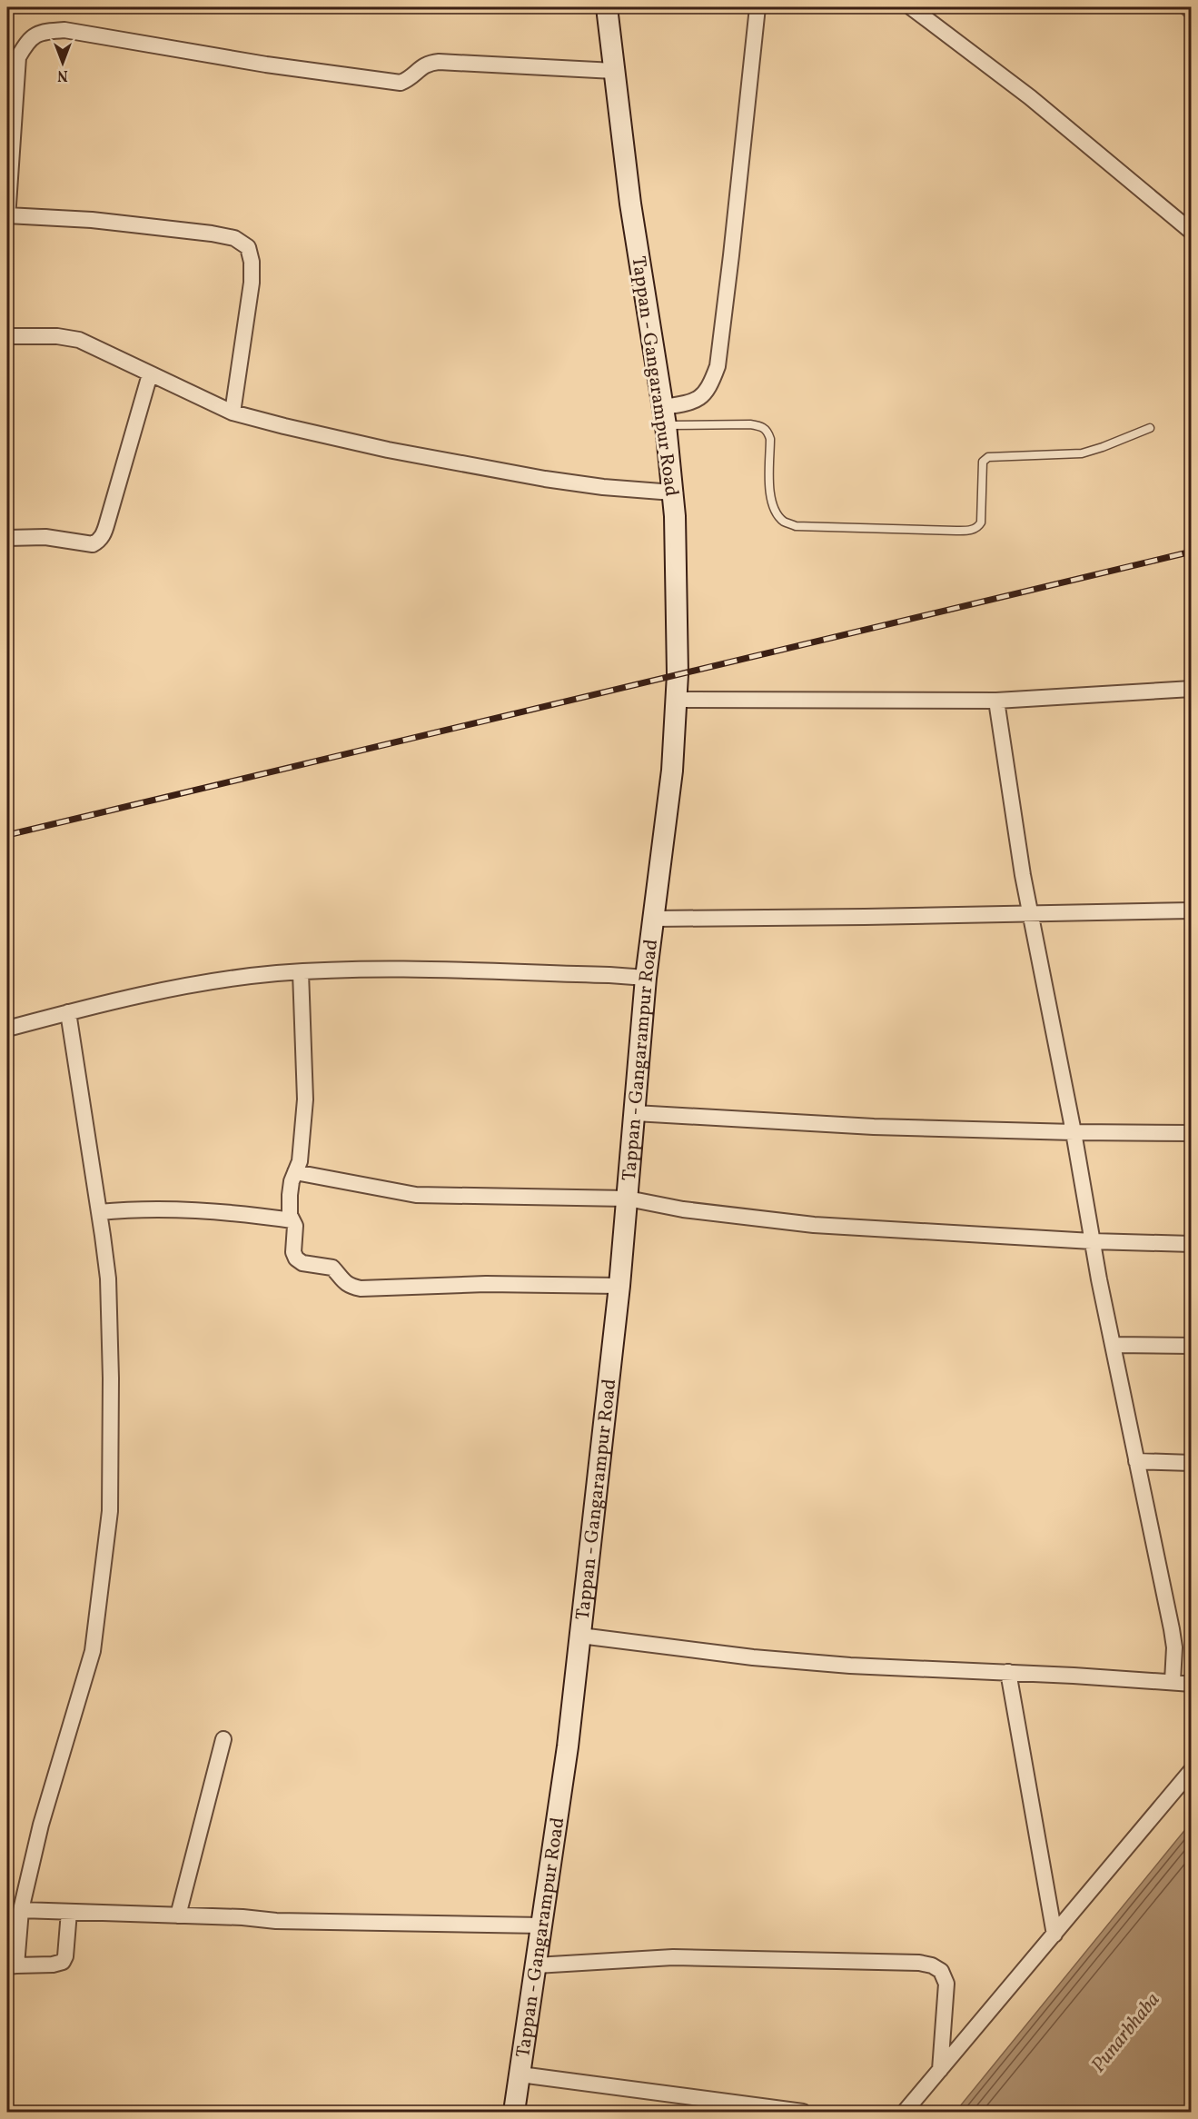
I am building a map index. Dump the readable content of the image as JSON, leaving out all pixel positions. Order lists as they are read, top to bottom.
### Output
{
  "streets": {
    "main road": ["Tappan - Gangarampur Road"]
  },
  "water": ["Punarbhaba"],
  "north": "bottom"
}
